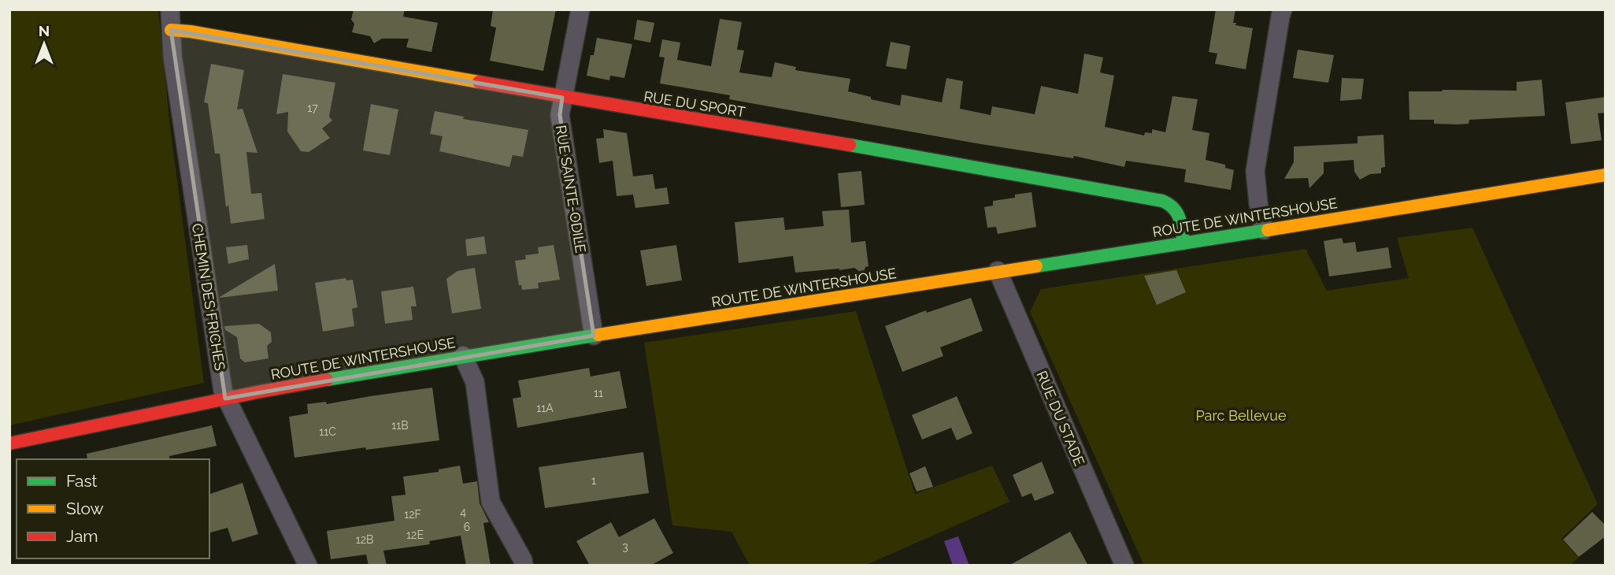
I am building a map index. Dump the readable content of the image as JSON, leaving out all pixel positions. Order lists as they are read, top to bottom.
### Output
{
  "streets": {
    "street": [
      "RUE DU SPORT",
      "RUE SAINTE-ODILE",
      "ROUTE DE WINTERSHOUSE",
      "CHEMIN DES FRICHES",
      "RUE DU STADE"
    ]
  },
  "crossings": [
    ["RUE DU SPORT", "RUE SAINTE-ODILE"],
    ["RUE DU SPORT", "ROUTE DE WINTERSHOUSE"],
    ["RUE DU SPORT", "CHEMIN DES FRICHES"],
    ["RUE SAINTE-ODILE", "ROUTE DE WINTERSHOUSE"],
    ["ROUTE DE WINTERSHOUSE", "CHEMIN DES FRICHES"],
    ["ROUTE DE WINTERSHOUSE", "RUE DU STADE"]
  ],
  "parks": ["Parc Bellevue"],
  "house_numbers": [
    "17",
    "11",
    "11A",
    "11B",
    "11C",
    "1",
    "4",
    "12F",
    "6",
    "12E",
    "12B",
    "3"
  ],
  "legend": ["Fast", "Slow", "Jam"],
  "north": "top"
}
